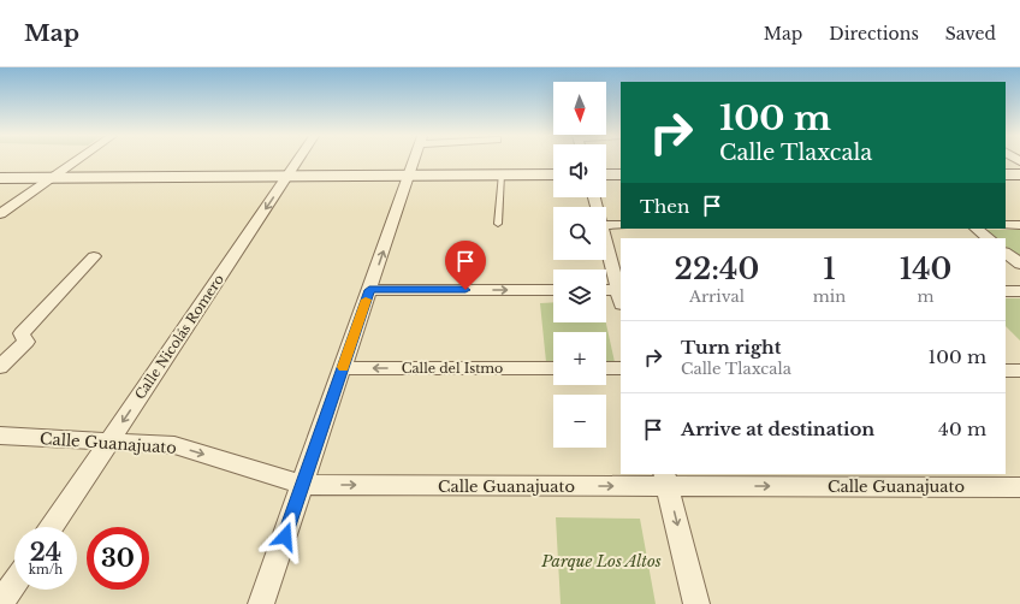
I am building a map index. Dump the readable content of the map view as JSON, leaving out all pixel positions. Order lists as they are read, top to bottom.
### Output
{
  "streets": {
    "street": ["Calle Nicolás Romero", "Calle del Istmo", "Calle Guanajuato"]
  },
  "crossings": [
    ["Calle Nicolás Romero", "Calle Guanajuato"]
  ],
  "one_way": ["Calle Guanajuato"],
  "parks": ["Parque Los Altos"],
  "north": "bottom",
  "page": {
    "header": "Map",
    "nav": ["Map", "Directions", "Saved"],
    "map_buttons": ["+", "−"],
    "turn": ["100 m", "Calle Tlaxcala"],
    "then": "Then",
    "eta": [
      "22:40",
      "Arrival",
      "1",
      "min",
      "140",
      "m"
    ],
    "list": [
      {
        "name": "Turn right",
        "note": "Calle Tlaxcala",
        "value": "100 m"
      },
      {
        "name": "Arrive at destination",
        "value": "40 m"
      }
    ],
    "speed": "24 km/h",
    "limit": "30"
  }
}
